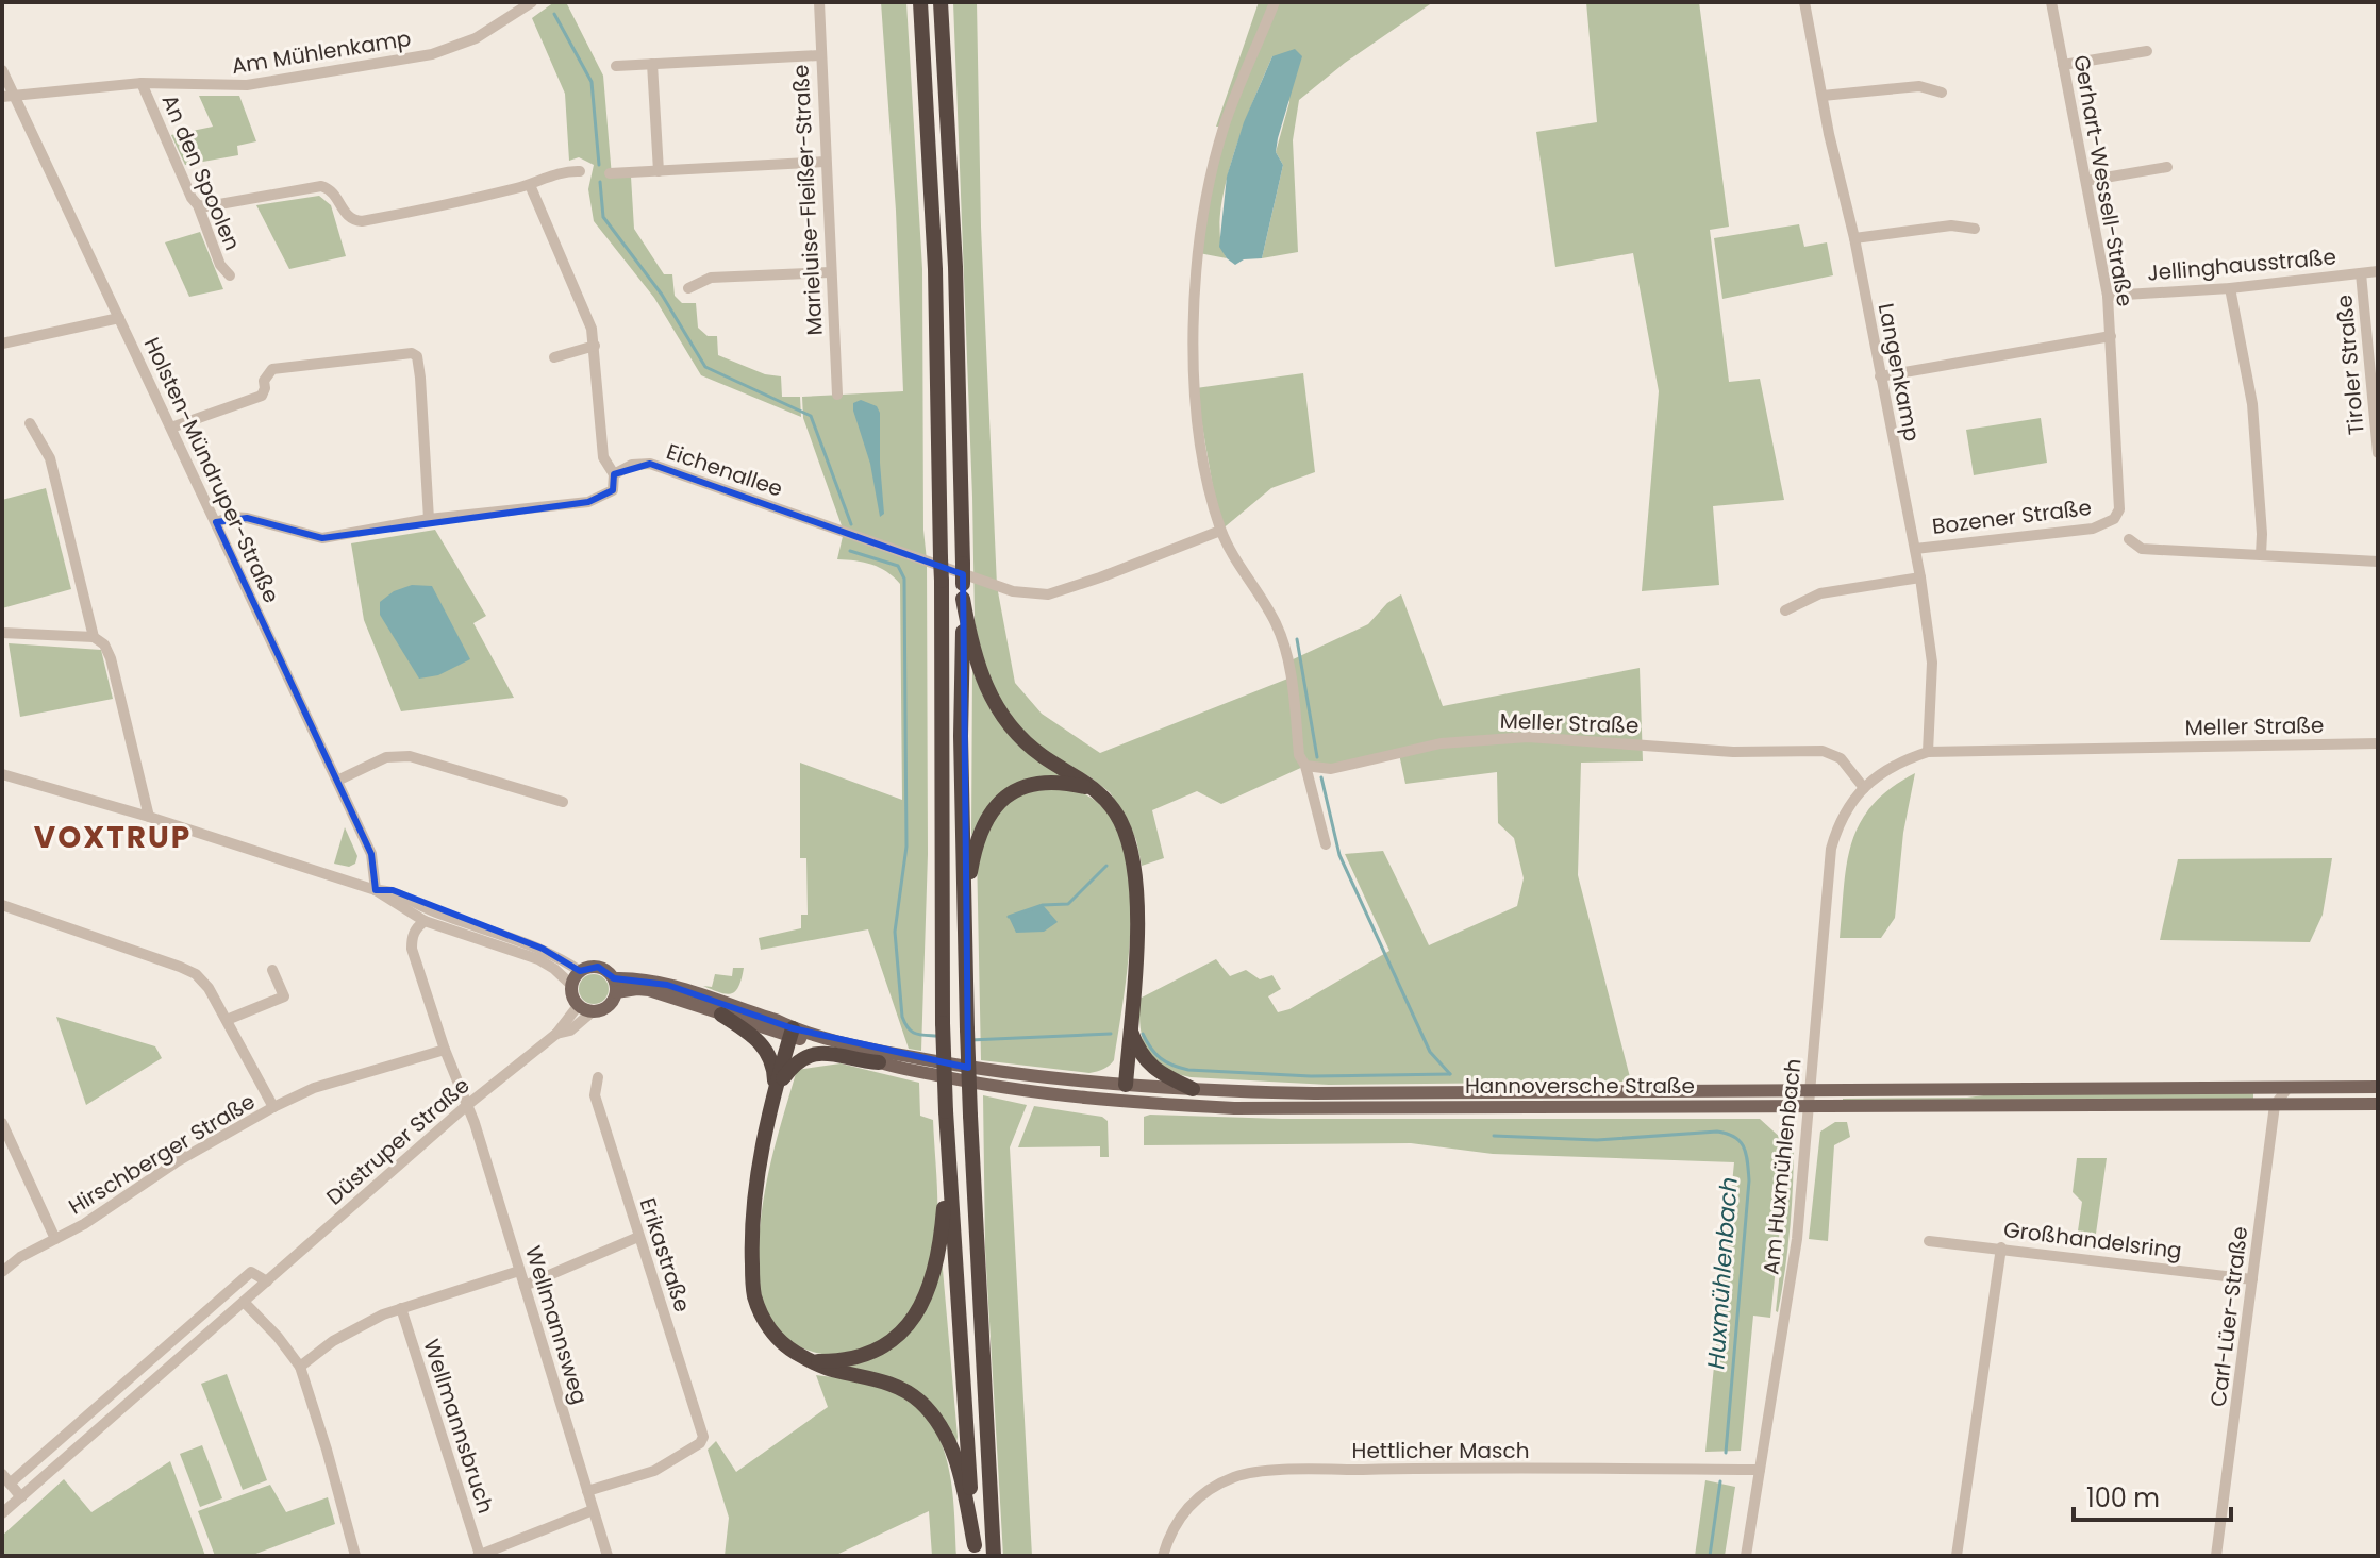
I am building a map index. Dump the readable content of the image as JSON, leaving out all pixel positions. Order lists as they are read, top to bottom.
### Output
{
  "streets": {
    "main road": ["Hannoversche Straße"],
    "street": [
      "Am Mühlenkamp",
      "An den Spoolen",
      "Gerhart-Wessell-Straße",
      "Marieluise-Fleißer-Straße",
      "Jellinghausstraße",
      "Tiroler Straße",
      "Langenkamp",
      "Holsten-Mündruper-Straße",
      "Eichenallee",
      "Bozener Straße",
      "Meller Straße",
      "Düstruper Straße",
      "Hirschberger Straße",
      "Am Huxmühlenbach",
      "Großhandelsring",
      "Erikastraße",
      "Carl-Lüer-Straße",
      "Wellmannsweg",
      "Wellmannsbruch",
      "Hettlicher Masch"
    ]
  },
  "crossings": [
    ["Am Mühlenkamp", "An den Spoolen"],
    ["Am Mühlenkamp", "Holsten-Mündruper-Straße"],
    ["Gerhart-Wessell-Straße", "Jellinghausstraße"],
    ["Gerhart-Wessell-Straße", "Bozener Straße"],
    ["Jellinghausstraße", "Tiroler Straße"],
    ["Langenkamp", "Bozener Straße"],
    ["Langenkamp", "Meller Straße"],
    ["Langenkamp", "Am Huxmühlenbach"],
    ["Meller Straße", "Am Huxmühlenbach"],
    ["Hannoversche Straße", "Am Huxmühlenbach"],
    ["Hannoversche Straße", "Carl-Lüer-Straße"],
    ["Düstruper Straße", "Wellmannsweg"],
    ["Hirschberger Straße", "Wellmannsweg"],
    ["Am Huxmühlenbach", "Hettlicher Masch"],
    ["Großhandelsring", "Carl-Lüer-Straße"],
    ["Erikastraße", "Wellmannsweg"]
  ],
  "districts": ["VOXTRUP"],
  "water": ["Huxmühlenbach"],
  "scale_bar": "100 m"
}
